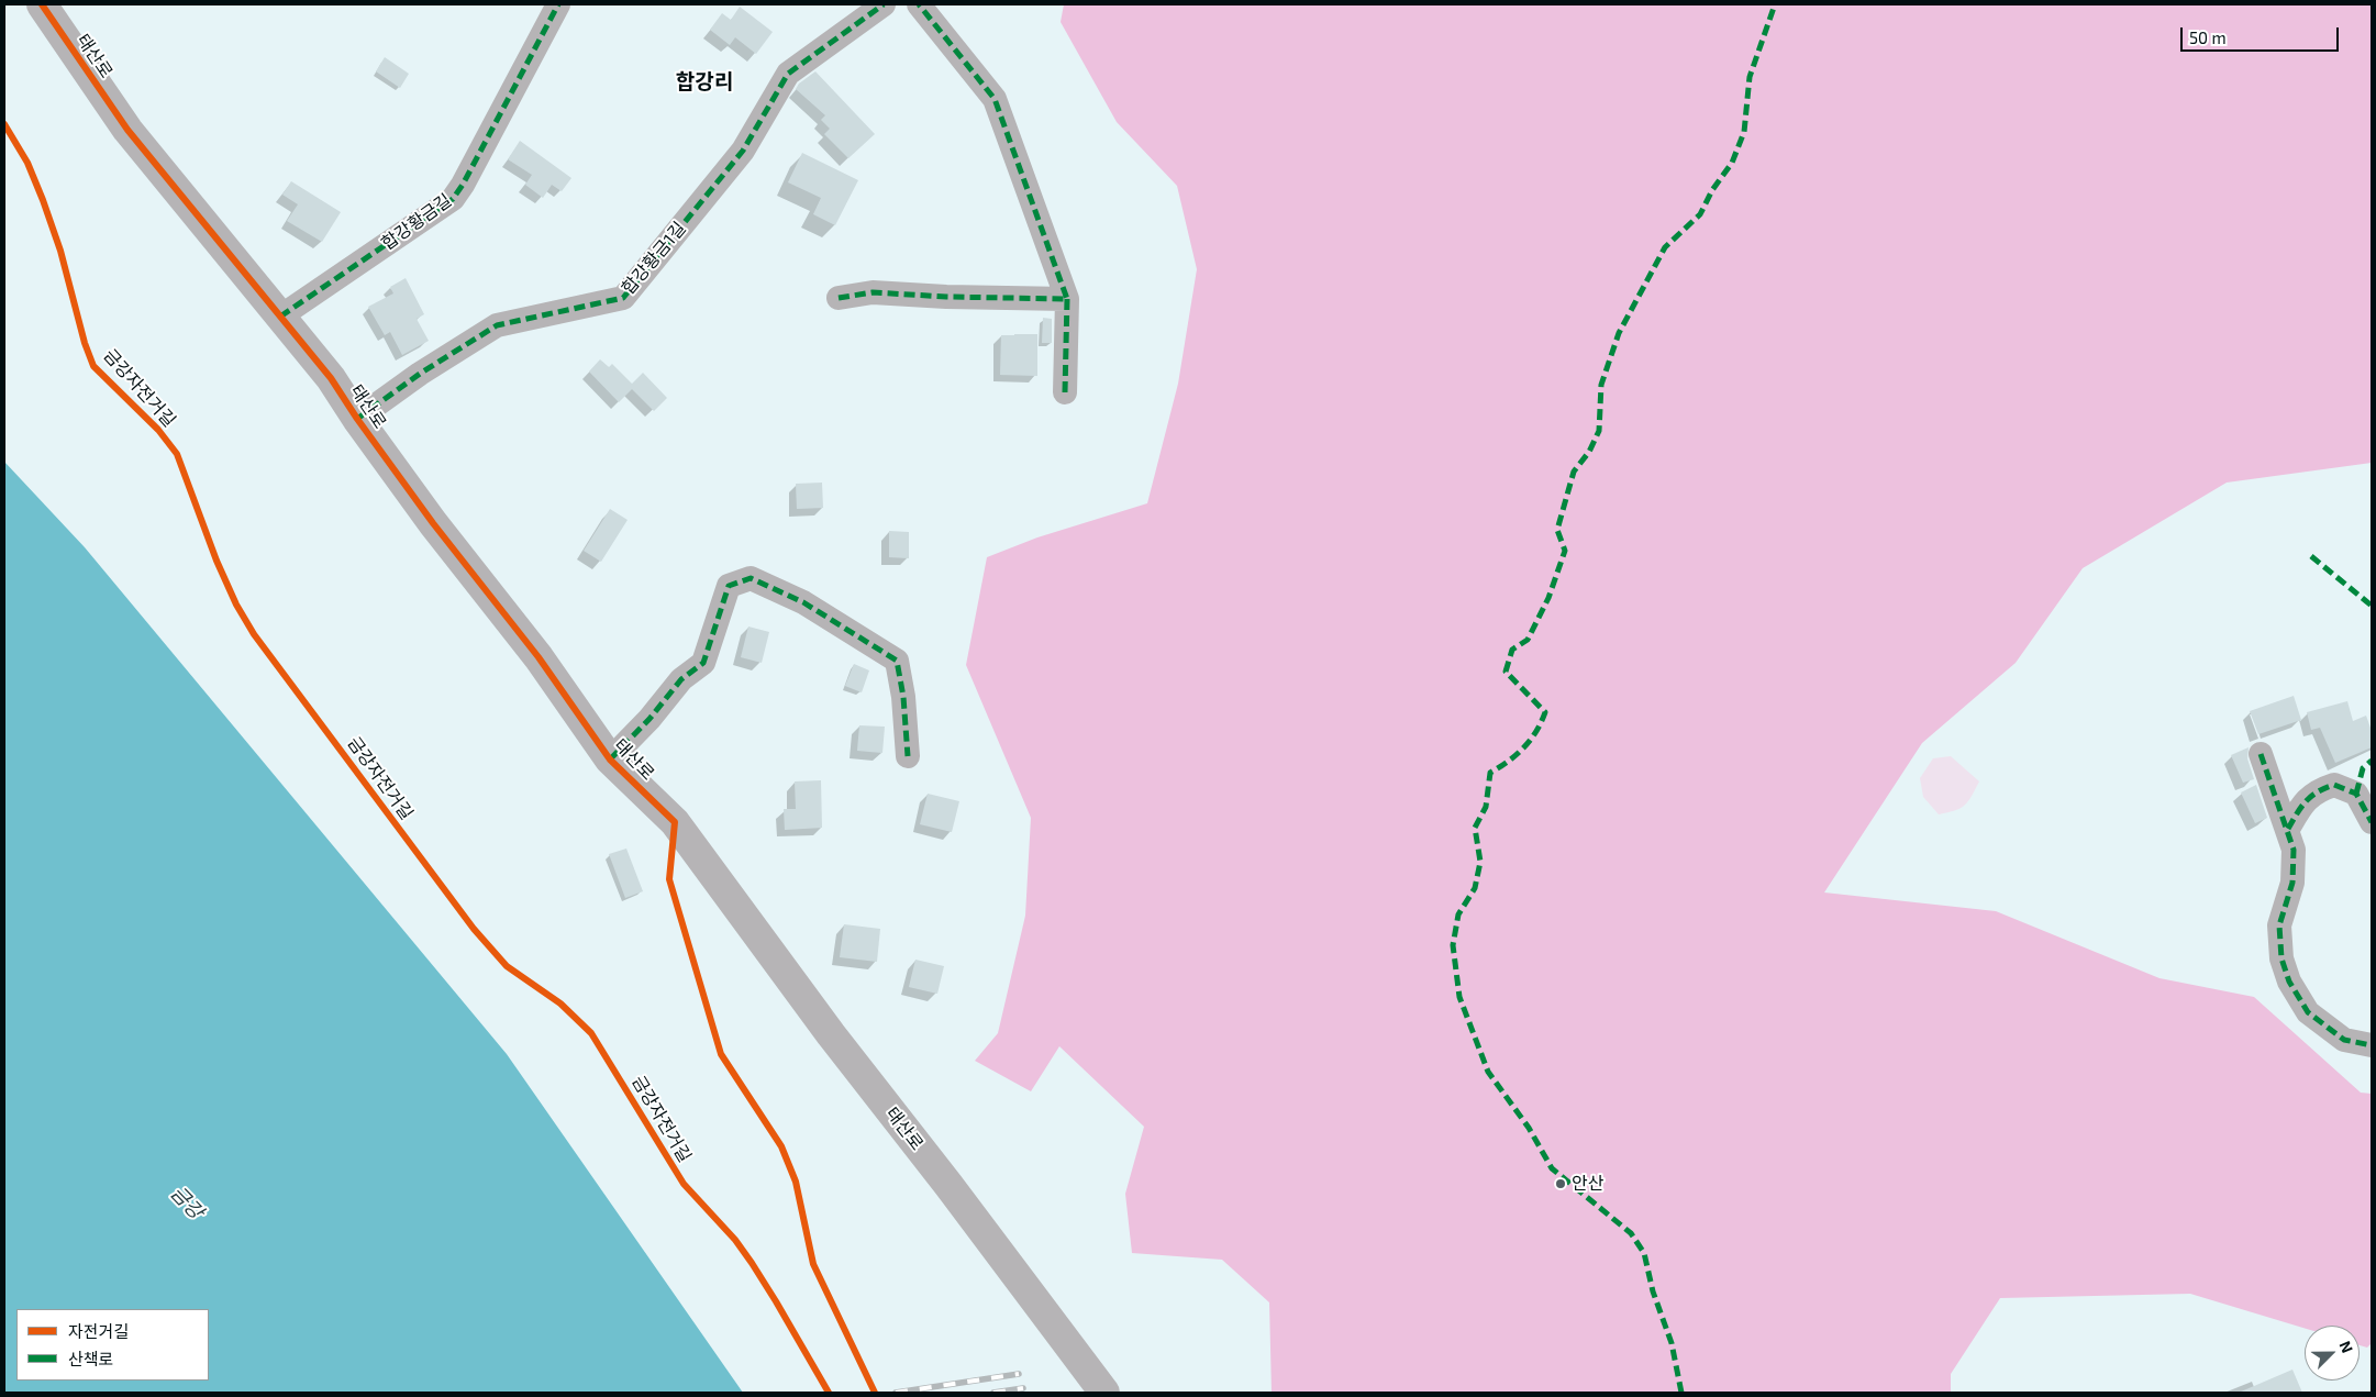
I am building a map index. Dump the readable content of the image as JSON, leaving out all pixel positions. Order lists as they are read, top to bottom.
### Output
{
  "streets": {
    "street": ["태산로", "합강황금길", "합강황금1길"],
    "cycle path": ["금강자전거길"]
  },
  "crossings": [
    ["태산로", "합강황금길"],
    ["태산로", "합강황금1길"]
  ],
  "districts": ["합강리"],
  "water": ["금강"],
  "places": ["안산"],
  "legend": ["자전거길", "산책로"],
  "scale_bar": "50 m",
  "north": "top right"
}
